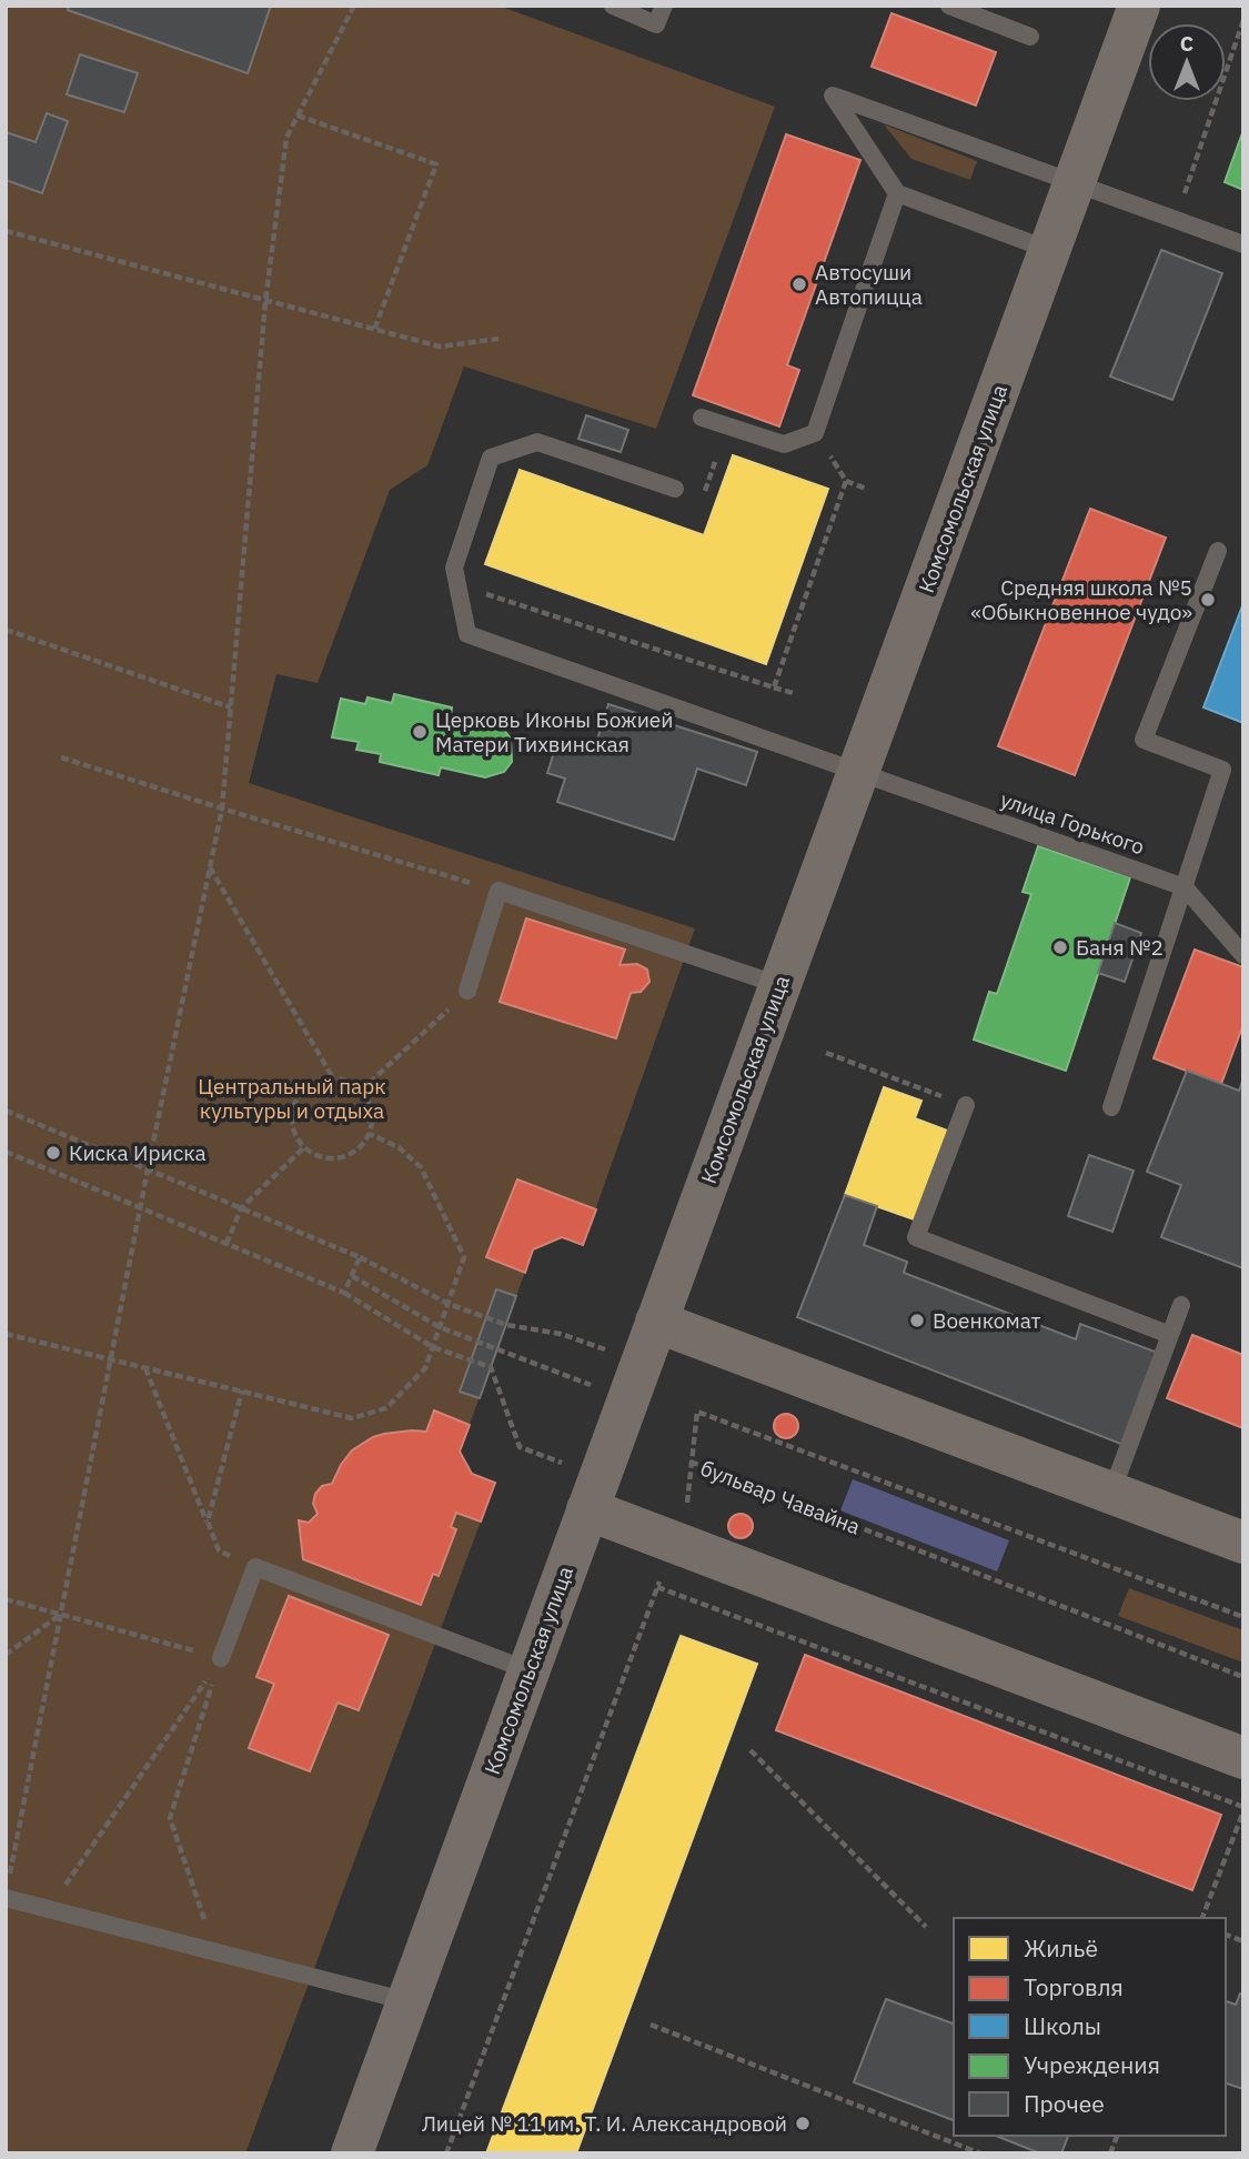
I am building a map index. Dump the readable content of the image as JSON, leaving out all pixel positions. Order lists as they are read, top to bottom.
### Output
{
  "streets": {
    "main road": ["Комсомольская улица"],
    "lane": ["улица Горького"],
    "path": ["бульвар Чавайна"]
  },
  "crossings": [
    ["Комсомольская улица", "улица Горького"]
  ],
  "parks": ["Центральный парк культуры и отдыха"],
  "places": [
    "Автосуши Автопицца",
    "Средняя школа №5 «Обыкновенное чудо»",
    "Церковь Иконы Божией Матери Тихвинская",
    "Баня №2",
    "Киска Ириска",
    "Военкомат",
    "Лицей № 11 им. Т. И. Александровой"
  ],
  "legend": [
    "Жильё",
    "Торговля",
    "Школы",
    "Учреждения",
    "Прочее"
  ],
  "north": "top"
}
